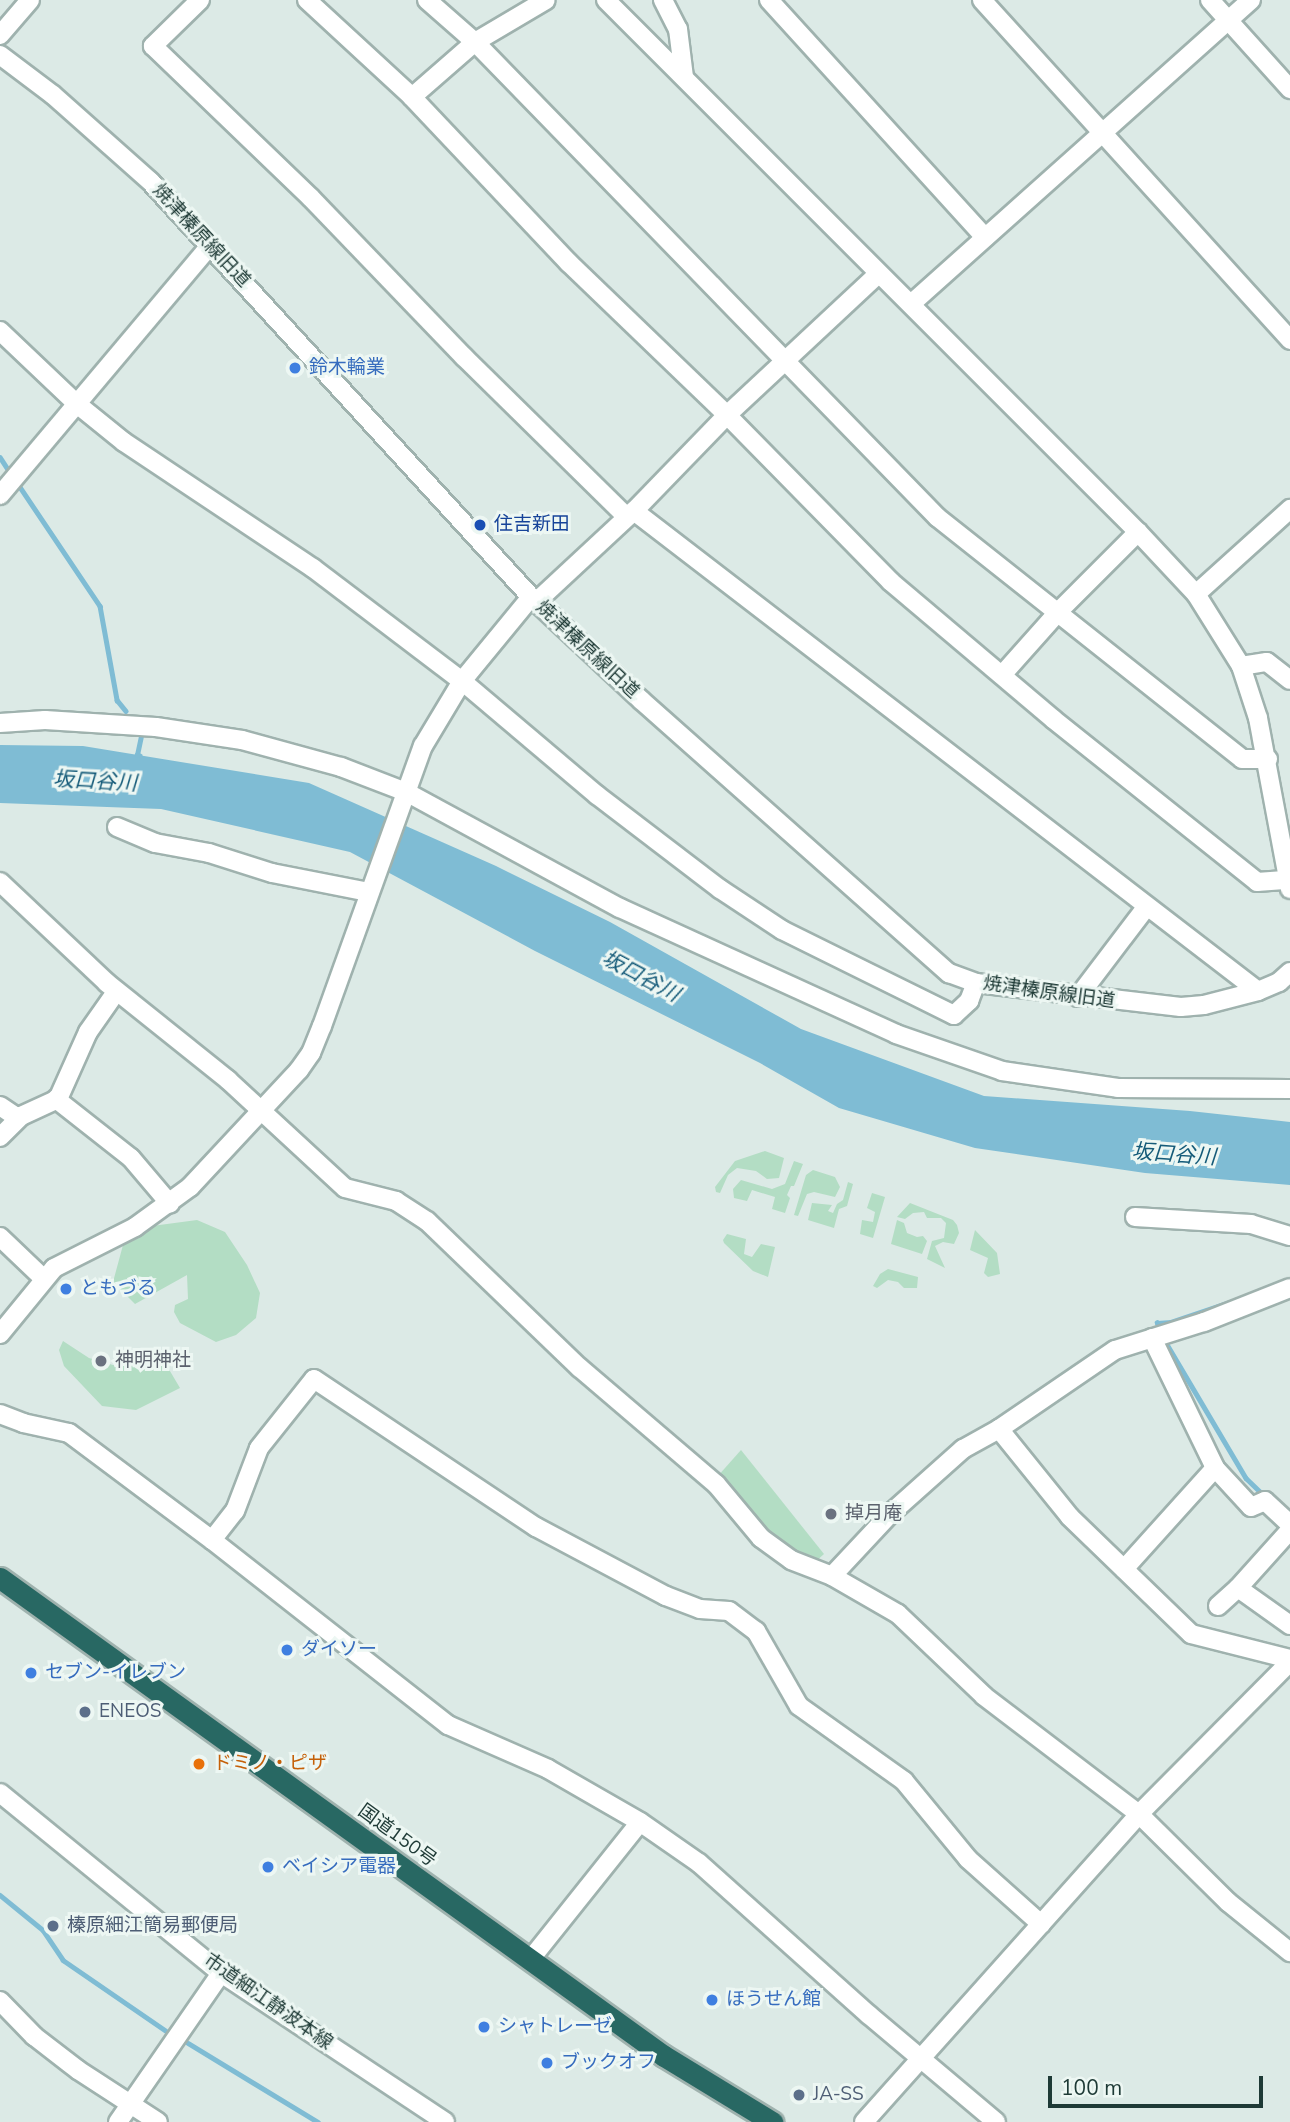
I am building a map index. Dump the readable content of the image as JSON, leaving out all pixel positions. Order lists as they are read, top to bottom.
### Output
{
  "streets": {
    "highway": ["国道150号"],
    "street": ["焼津榛原線旧道", "市道細江静波本線"]
  },
  "water": ["坂口谷川"],
  "places": [
    "鈴木輪業",
    "住吉新田",
    "ともづる",
    "神明神社",
    "掉月庵",
    "ダイソー",
    "セブン-イレブン",
    "ENEOS",
    "ドミノ・ピザ",
    "ベイシア電器",
    "榛原細江簡易郵便局",
    "ほうせん館",
    "シャトレーゼ",
    "ブックオフ",
    "JA-SS"
  ],
  "scale_bar": "100 m"
}
